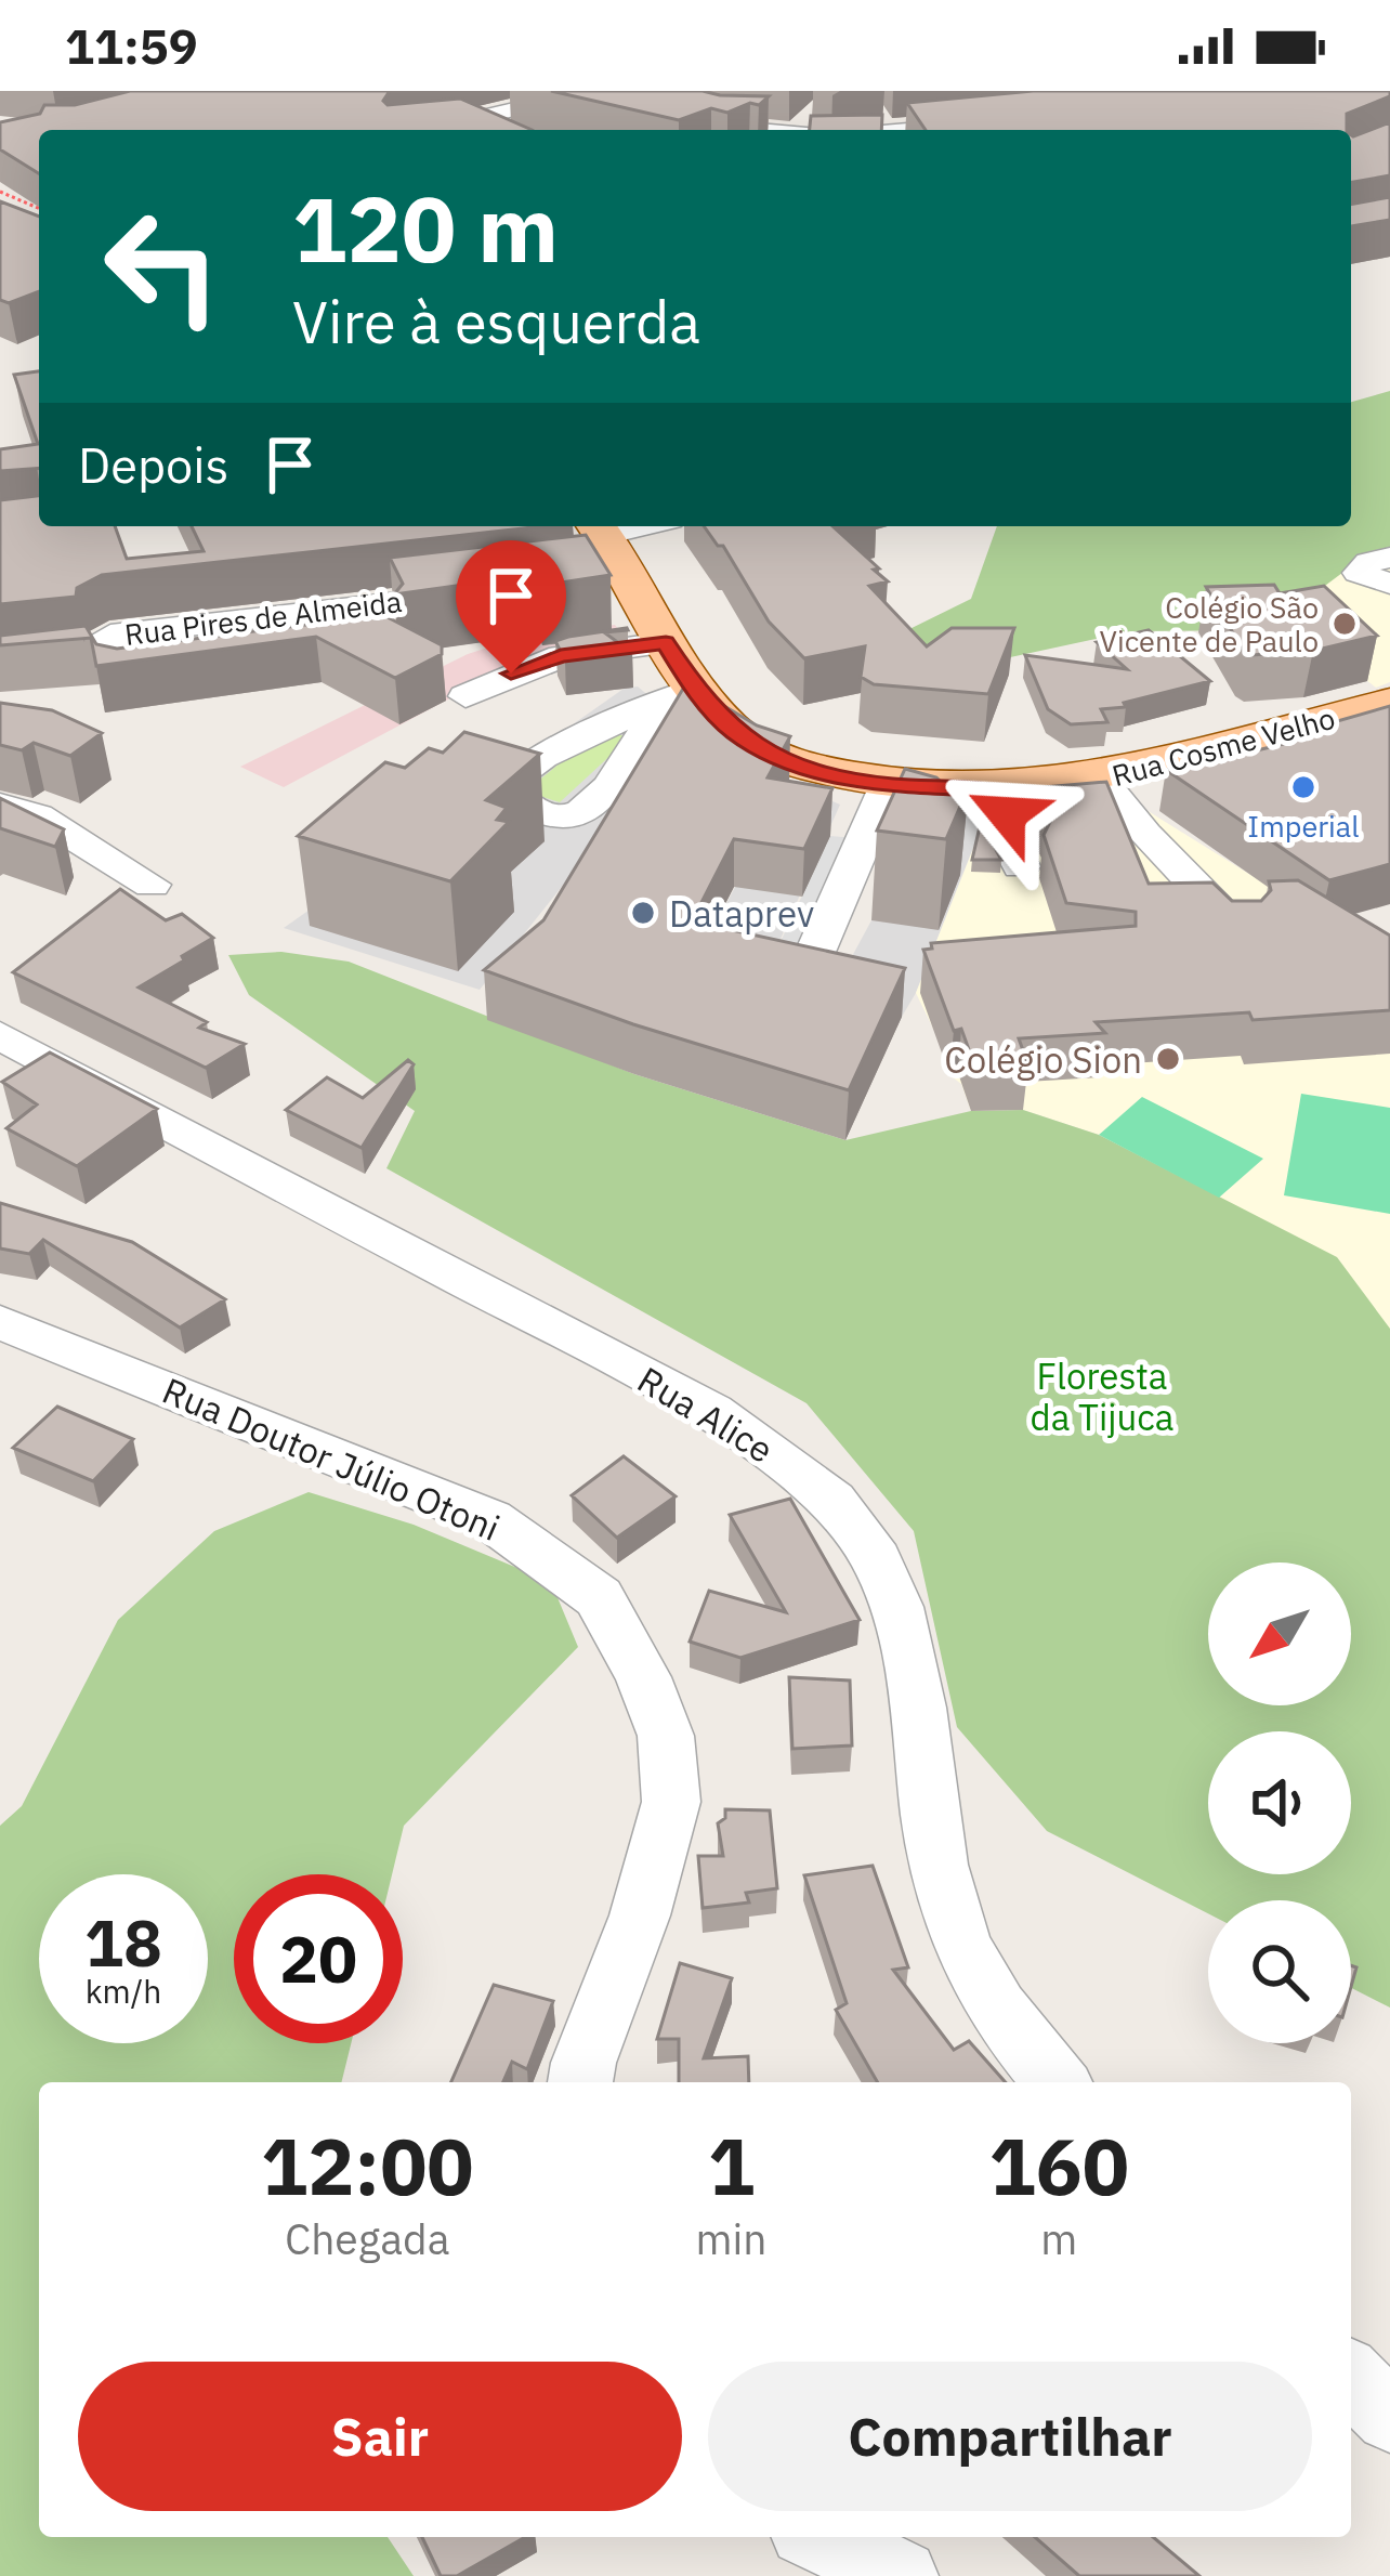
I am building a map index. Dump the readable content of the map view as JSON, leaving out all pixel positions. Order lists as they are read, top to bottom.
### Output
{
  "streets": {
    "main road": ["Rua Cosme Velho"],
    "street": ["Rua Pires de Almeida", "Rua Alice", "Rua Doutor Júlio Otoni"]
  },
  "parks": ["Floresta da Tijuca"],
  "places": [
    "Colégio São Vicente de Paulo",
    "Imperial",
    "Dataprev",
    "Colégio Sion"
  ],
  "north": "bottom left",
  "page": {
    "status": "11:59",
    "turn": ["120 m", "Vire à esquerda"],
    "then": "Depois",
    "speed": "18 km/h",
    "limit": "20",
    "eta": [
      "12:00",
      "Chegada",
      "1",
      "min",
      "160",
      "m"
    ],
    "buttons": ["Sair", "Compartilhar"]
  }
}
